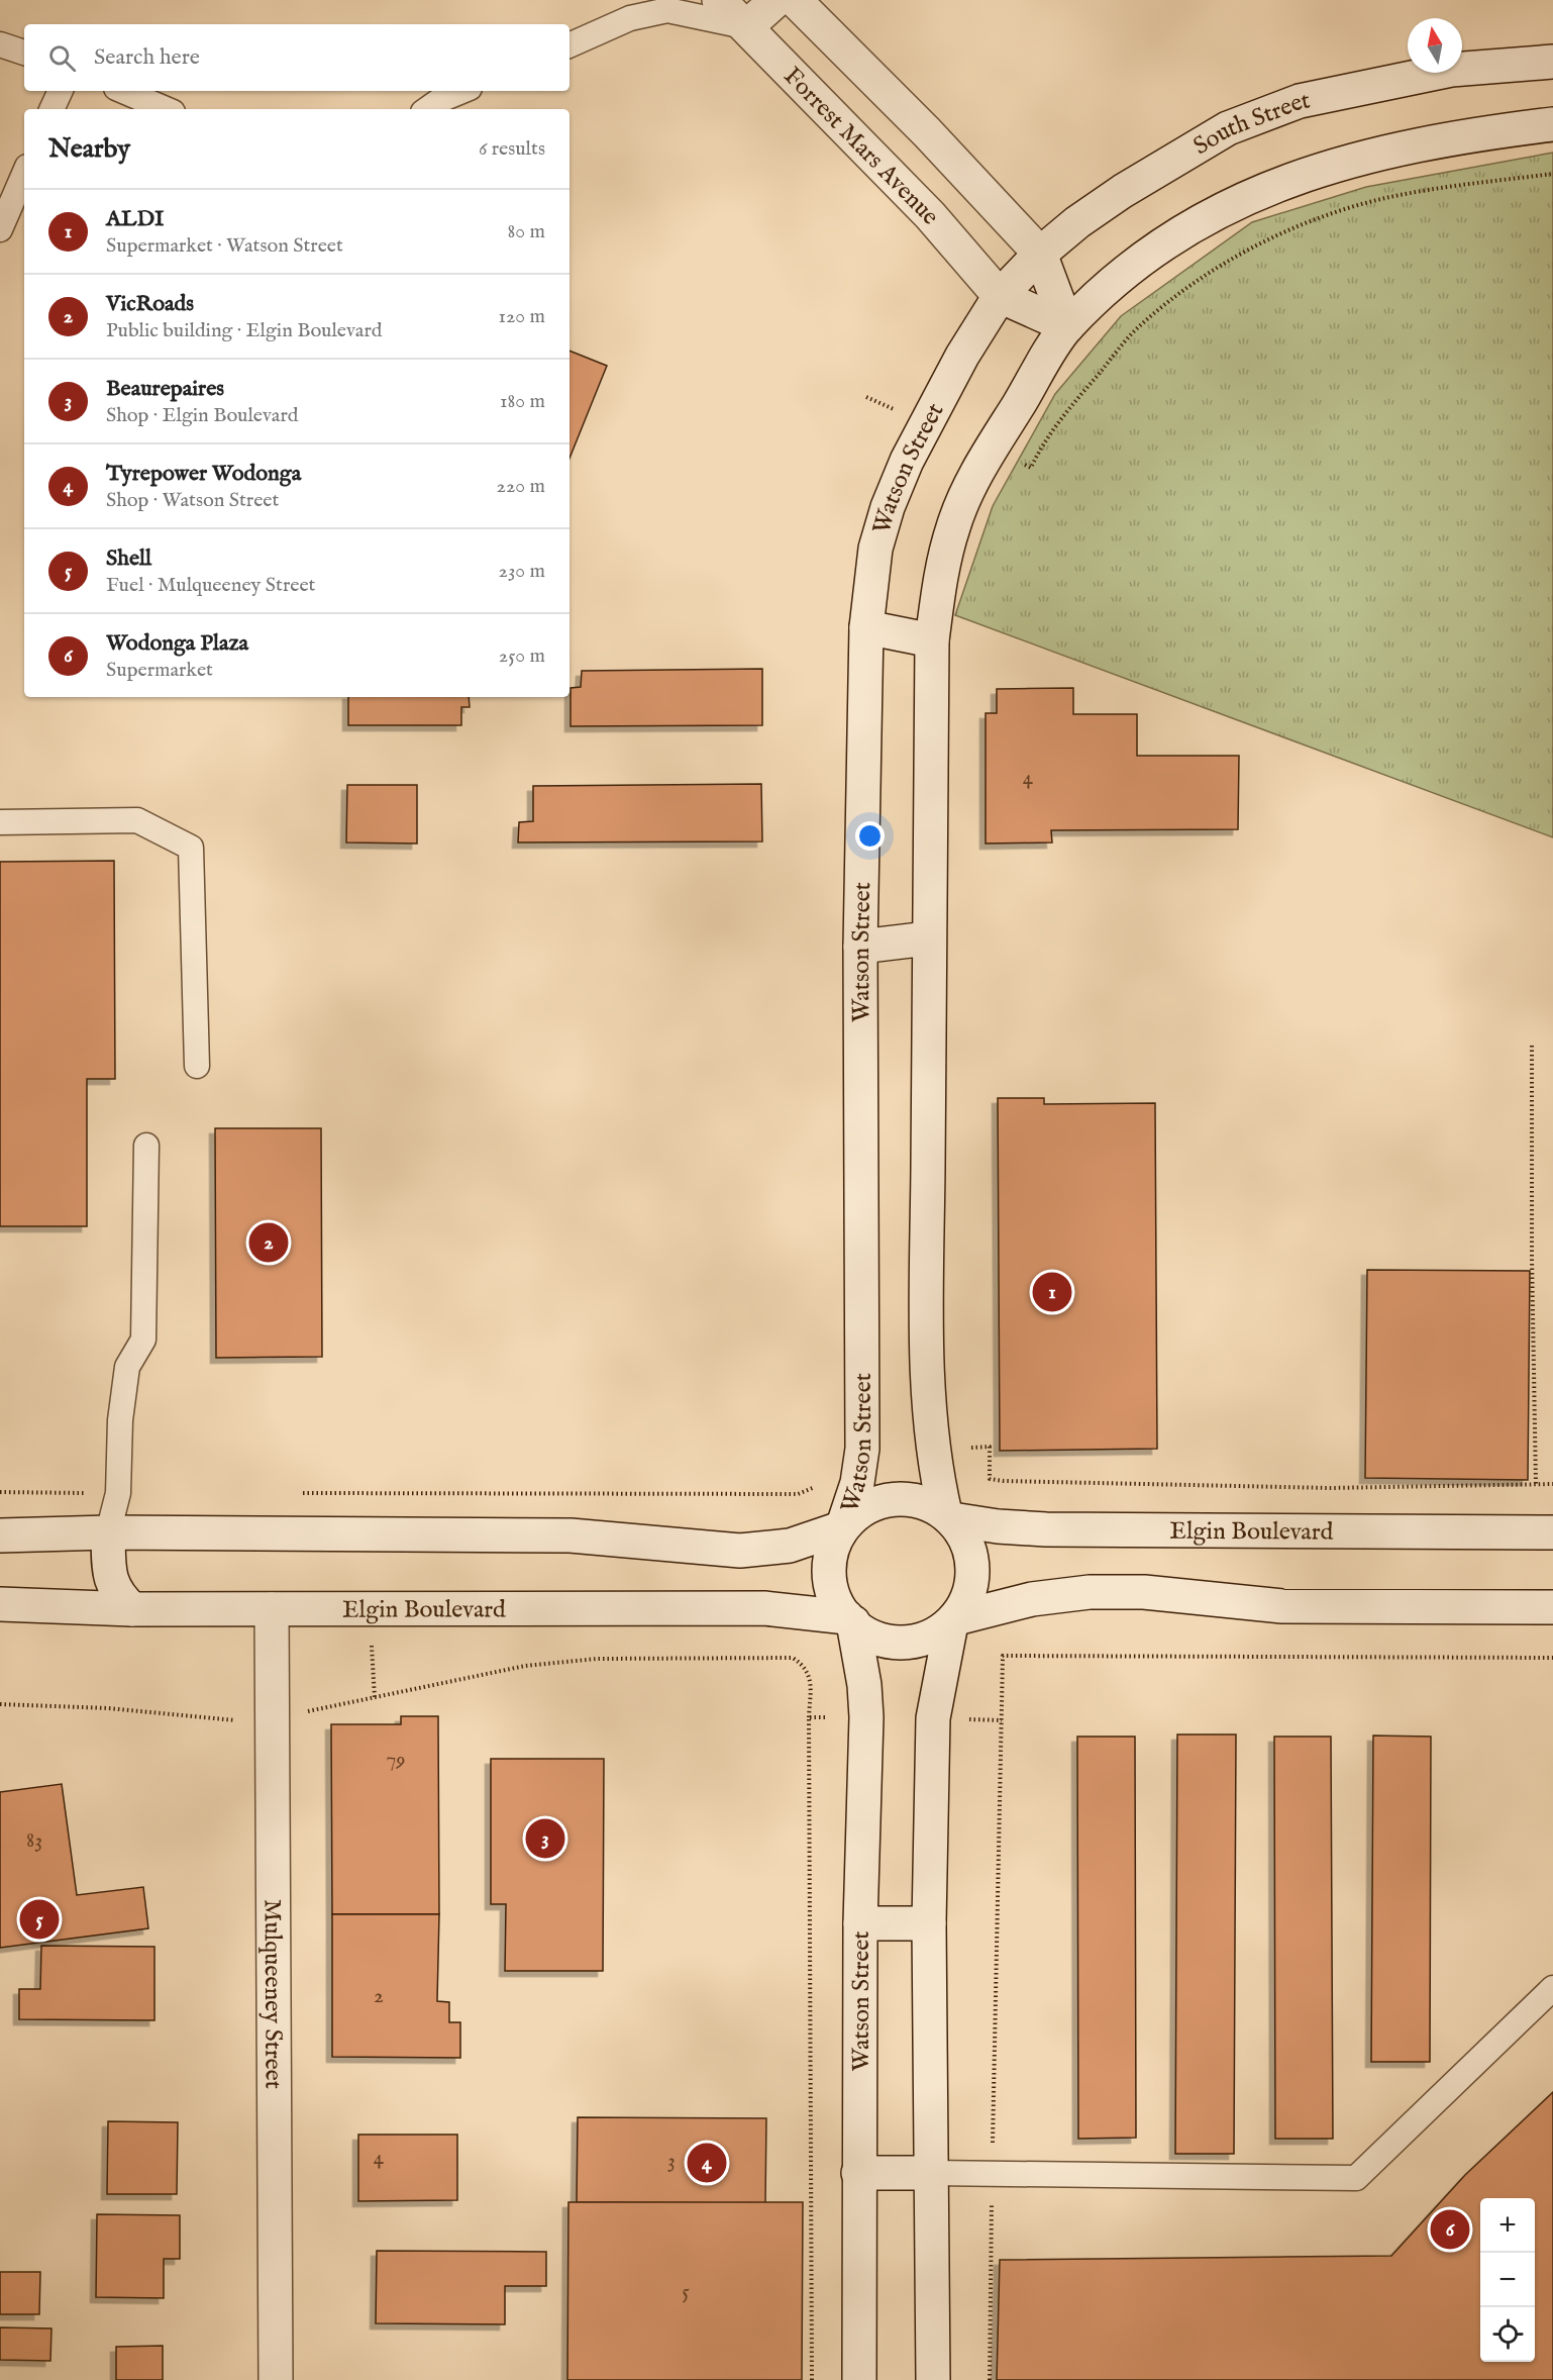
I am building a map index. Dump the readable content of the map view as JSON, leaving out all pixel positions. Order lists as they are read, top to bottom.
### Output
{
  "streets": {
    "street": [
      "South Street",
      "Forrest Mars Avenue",
      "Watson Street",
      "Elgin Boulevard",
      "Mulqueeney Street"
    ]
  },
  "crossings": [
    ["South Street", "Forrest Mars Avenue"],
    ["South Street", "Watson Street"],
    ["Forrest Mars Avenue", "Watson Street"],
    ["Watson Street", "Elgin Boulevard"],
    ["Elgin Boulevard", "Mulqueeney Street"]
  ],
  "house_numbers": [
    "4",
    "79",
    "83",
    "2",
    "4",
    "3",
    "5"
  ],
  "north": "top",
  "page": {
    "search": "Search here",
    "heading": ["Nearby", "6 results"],
    "list": [
      {
        "mark": "1",
        "name": "ALDI",
        "note": "Supermarket · Watson Street",
        "value": "80 m"
      },
      {
        "mark": "2",
        "name": "VicRoads",
        "note": "Public building · Elgin Boulevard",
        "value": "120 m"
      },
      {
        "mark": "3",
        "name": "Beaurepaires",
        "note": "Shop · Elgin Boulevard",
        "value": "180 m"
      },
      {
        "mark": "4",
        "name": "Tyrepower Wodonga",
        "note": "Shop · Watson Street",
        "value": "220 m"
      },
      {
        "mark": "5",
        "name": "Shell",
        "note": "Fuel · Mulqueeney Street",
        "value": "230 m"
      },
      {
        "mark": "6",
        "name": "Wodonga Plaza",
        "note": "Supermarket",
        "value": "250 m"
      }
    ],
    "pins": [
      "2",
      "1",
      "3",
      "5",
      "4",
      "6"
    ],
    "map_buttons": ["+", "−"]
  }
}
